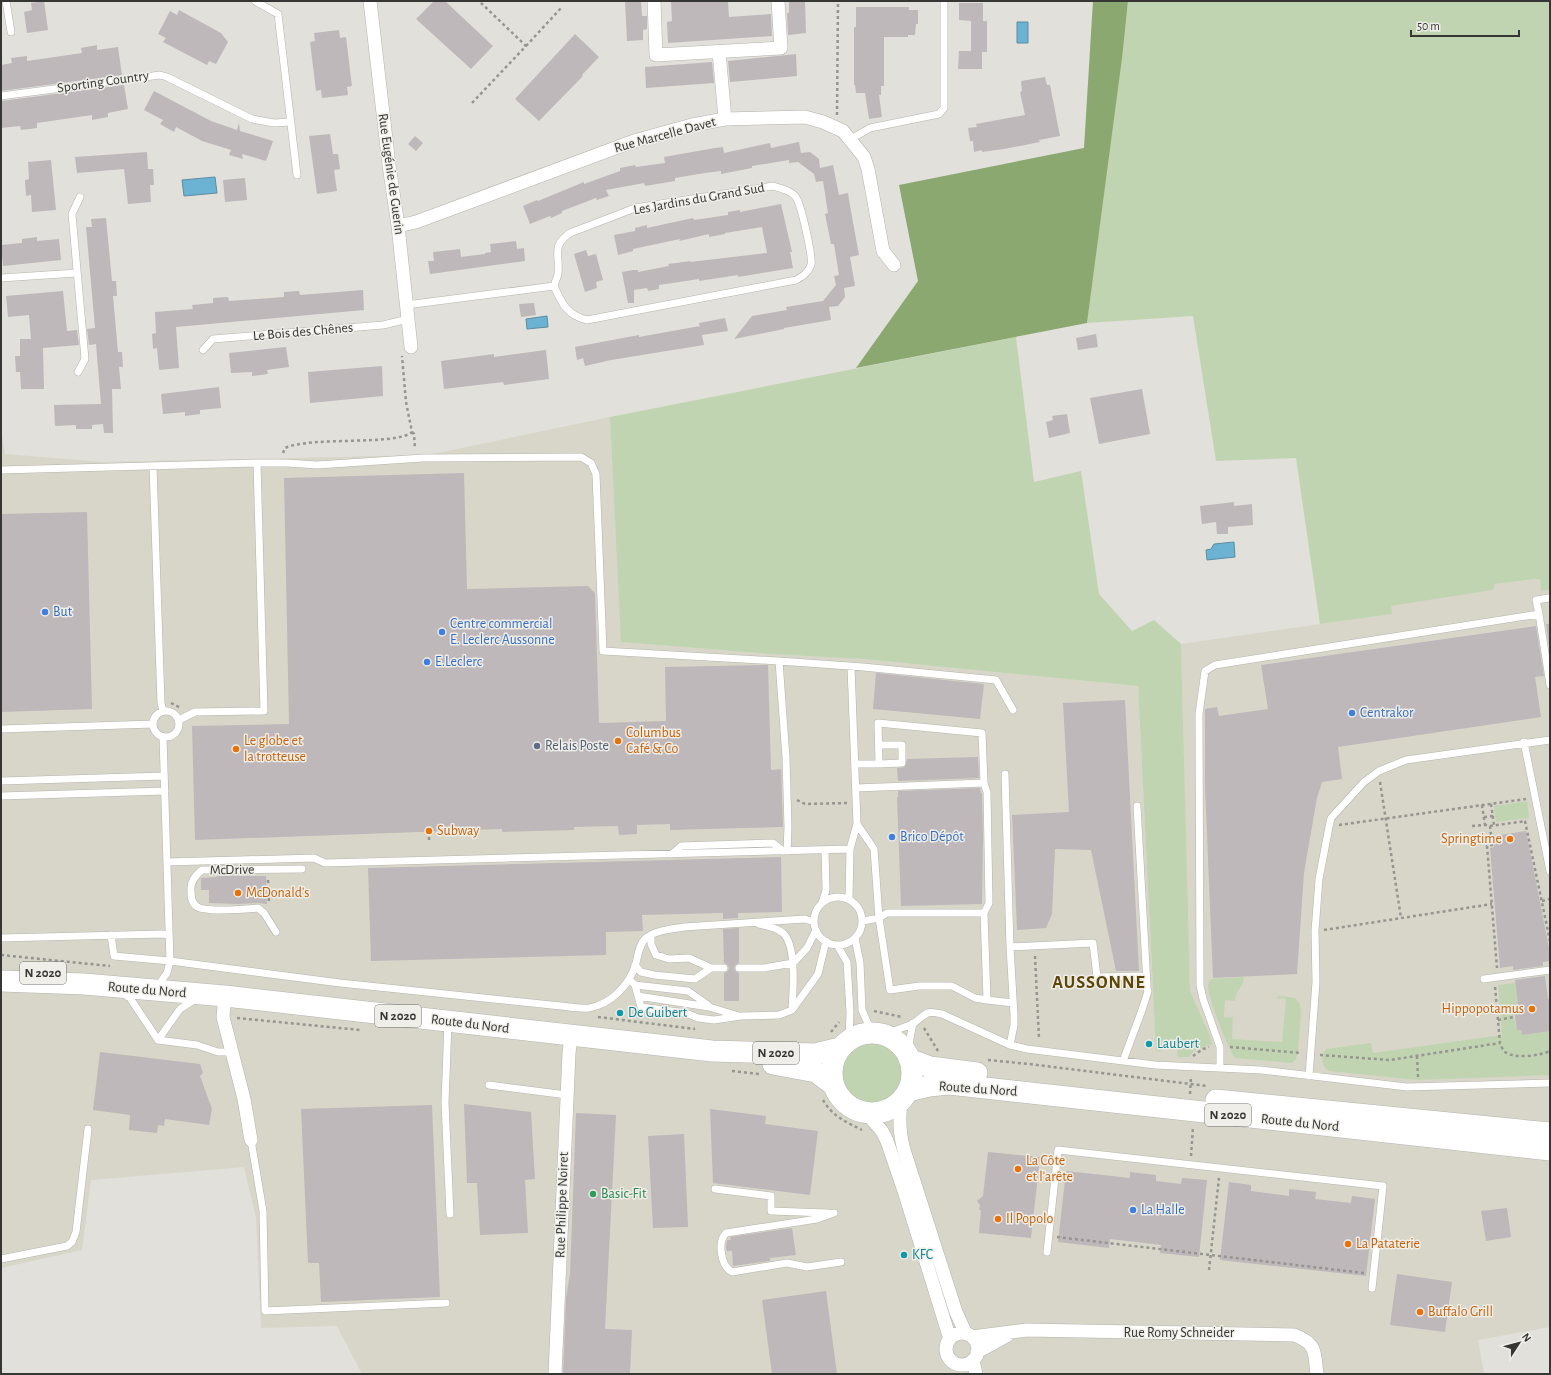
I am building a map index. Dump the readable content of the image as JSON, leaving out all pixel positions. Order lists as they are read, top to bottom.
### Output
{
  "streets": {
    "main road": ["N 2020", "Route du Nord"],
    "street": [
      "Rue Marcelle Davet",
      "Rue Eugénie de Guerin",
      "Rue Philippe Noiret",
      "Rue Romy Schneider"
    ],
    "lane": [
      "Sporting Country",
      "Les Jardins du Grand Sud",
      "Le Bois des Chênes",
      "McDrive"
    ]
  },
  "crossings": [
    ["Rue Marcelle Davet", "Rue Eugénie de Guerin"],
    ["Rue Eugénie de Guerin", "Le Bois des Chênes"],
    ["Route du Nord", "Rue Philippe Noiret"]
  ],
  "districts": ["AUSSONNE"],
  "places": [
    "But",
    "Centre commercial E. Leclerc Aussonne",
    "E.Leclerc",
    "Centrakor",
    "Columbus Café & Co",
    "Relais Poste",
    "Le globe et la trotteuse",
    "Subway",
    "Brico Dépôt",
    "Springtime",
    "McDonald's",
    "Hippopotamus",
    "De Guibert",
    "Laubert",
    "La Côte et l'arête",
    "Basic-Fit",
    "La Halle",
    "Il Popolo",
    "La Pataterie",
    "KFC",
    "Buffalo Grill"
  ],
  "scale_bar": "50 m",
  "north": "top right"
}
